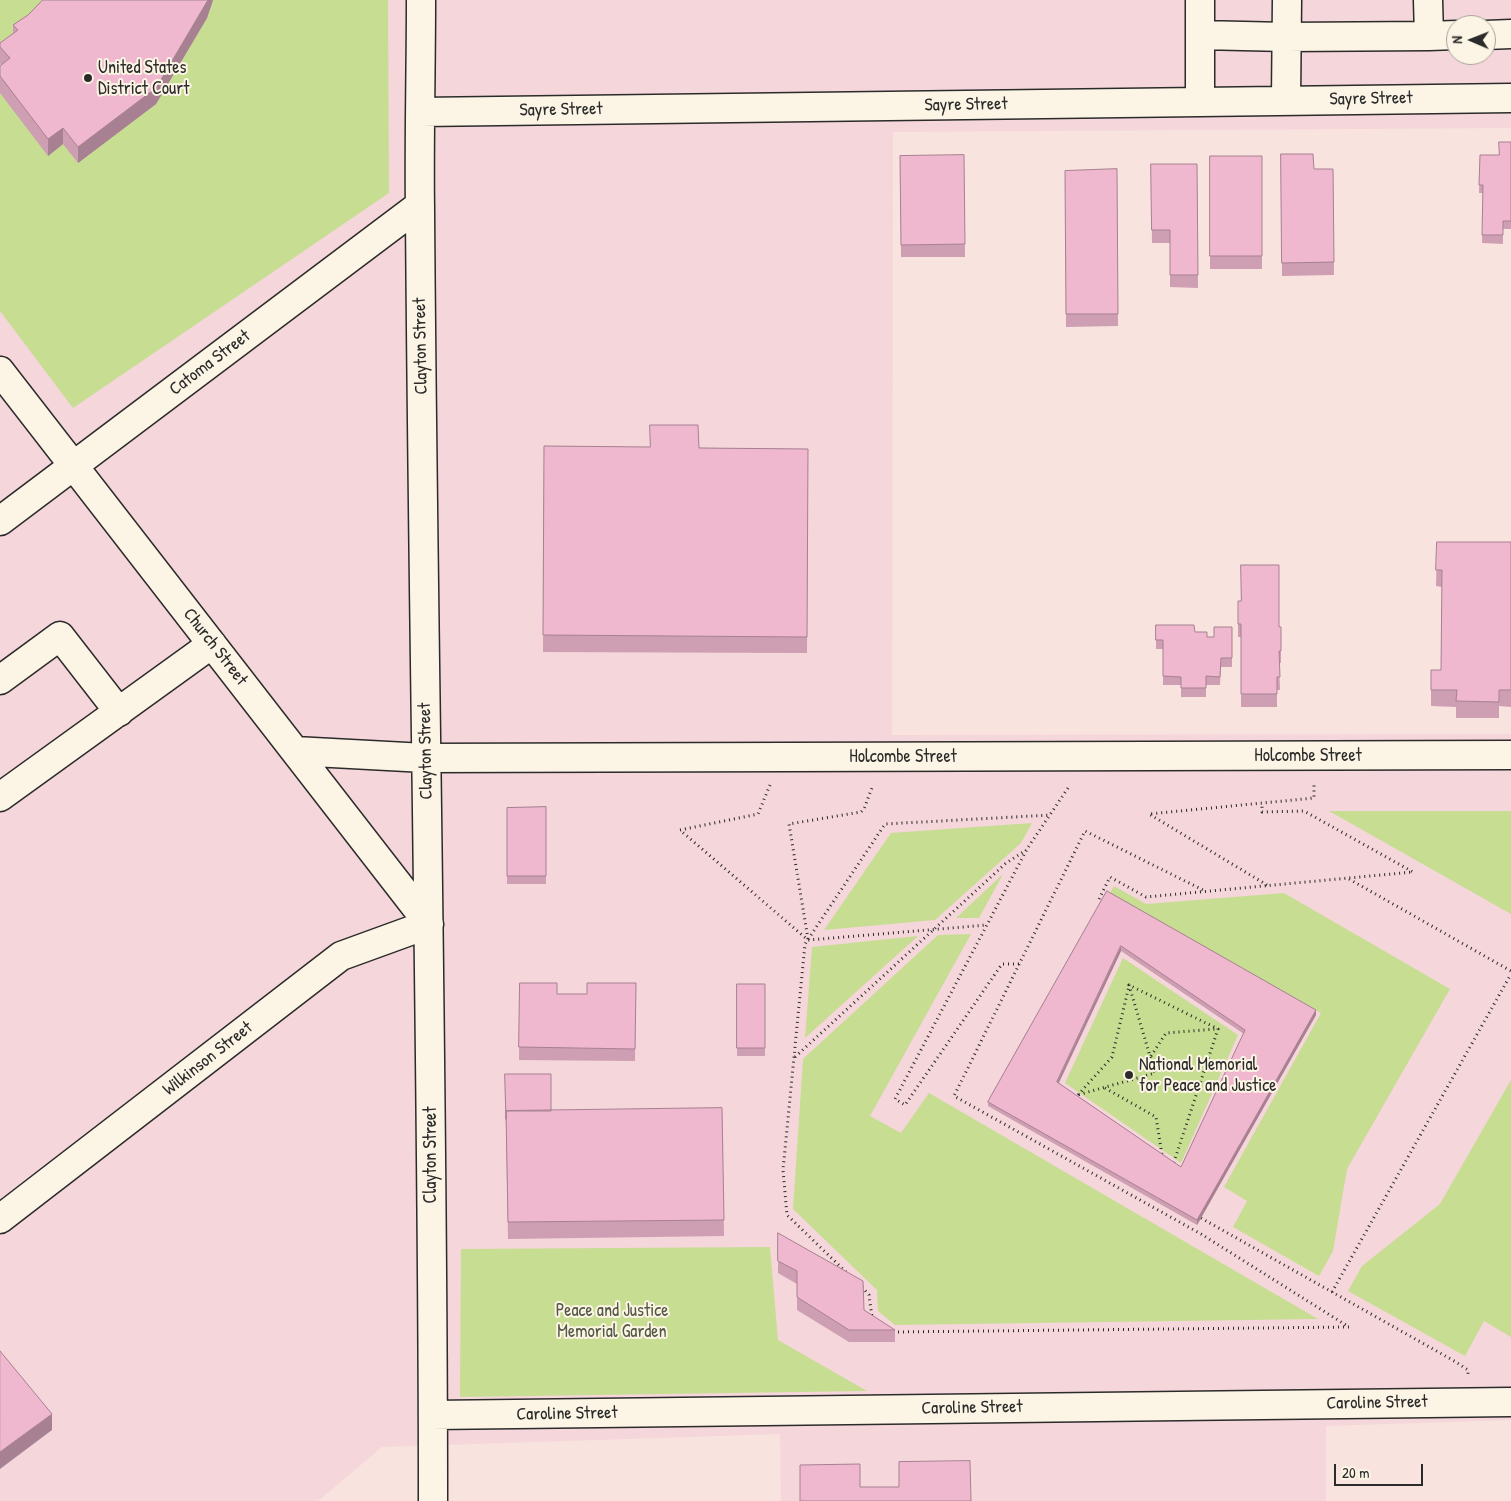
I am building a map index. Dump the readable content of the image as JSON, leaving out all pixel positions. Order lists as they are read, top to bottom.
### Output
{
  "streets": {
    "street": [
      "Sayre Street",
      "Clayton Street",
      "Catoma Street",
      "Church Street",
      "Holcombe Street",
      "Wilkinson Street",
      "Caroline Street"
    ]
  },
  "crossings": [
    ["Sayre Street", "Clayton Street"],
    ["Clayton Street", "Catoma Street"],
    ["Clayton Street", "Church Street"],
    ["Clayton Street", "Holcombe Street"],
    ["Clayton Street", "Wilkinson Street"],
    ["Clayton Street", "Caroline Street"],
    ["Catoma Street", "Church Street"],
    ["Church Street", "Holcombe Street"],
    ["Church Street", "Wilkinson Street"]
  ],
  "parks": ["Peace and Justice Memorial Garden"],
  "places": ["United States District Court", "National Memorial for Peace and Justice"],
  "scale_bar": "20 m",
  "north": "left"
}
